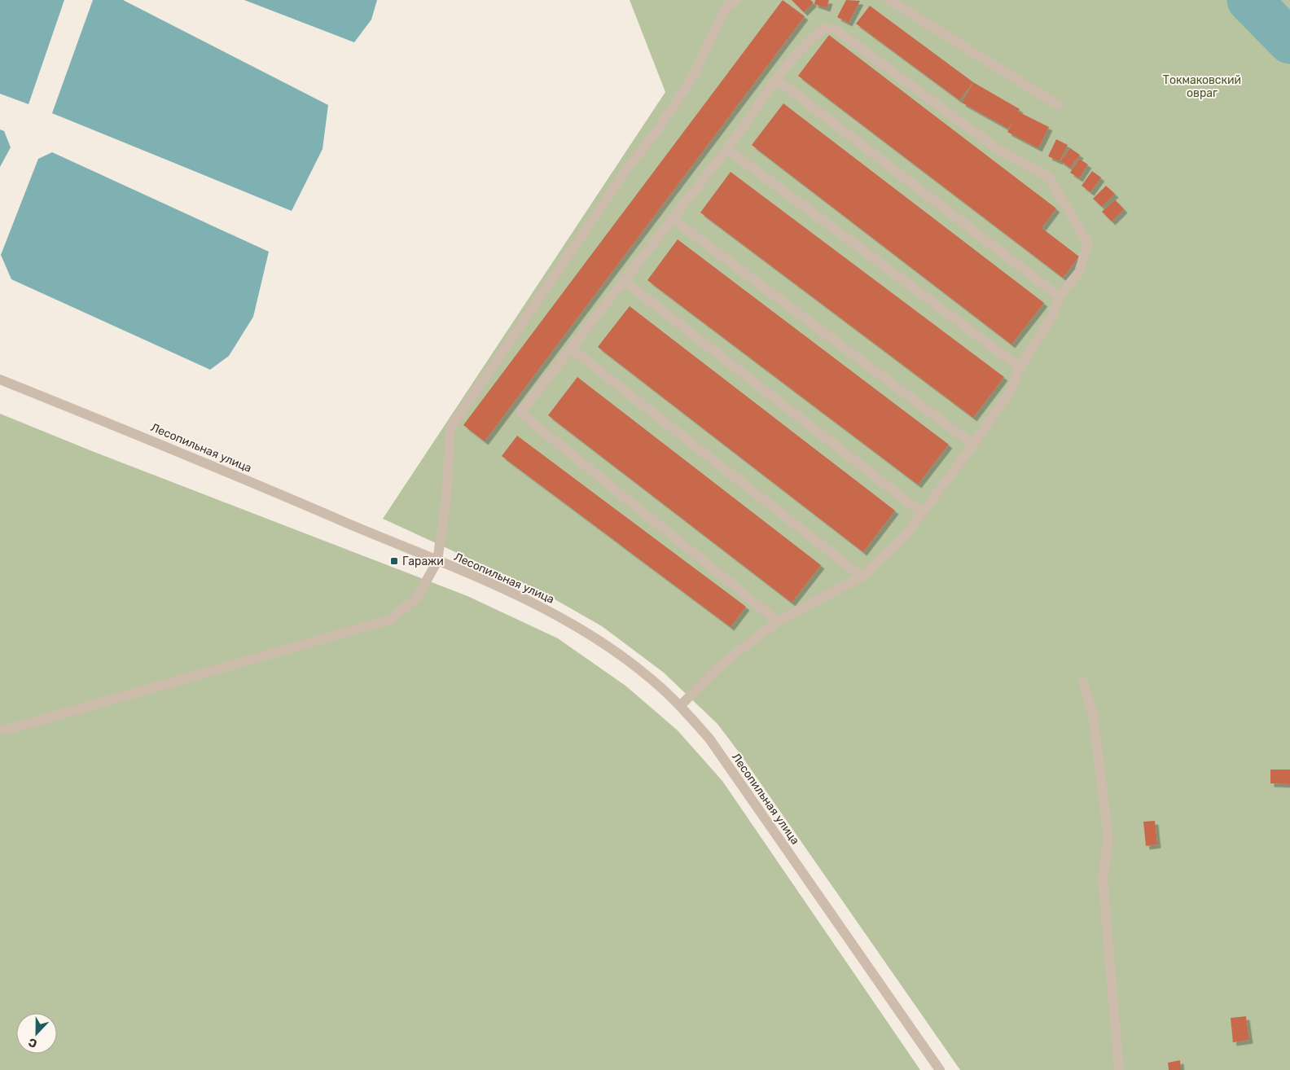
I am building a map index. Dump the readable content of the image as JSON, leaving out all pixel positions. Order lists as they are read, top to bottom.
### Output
{
  "streets": {
    "street": ["Лесопильная улица"]
  },
  "parks": ["Токмаковский овраг"],
  "places": {
    "transit": ["Гаражи"]
  },
  "north": "bottom"
}
